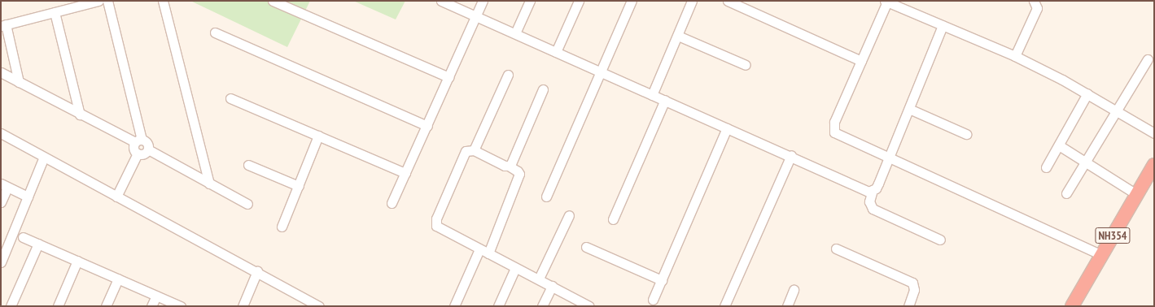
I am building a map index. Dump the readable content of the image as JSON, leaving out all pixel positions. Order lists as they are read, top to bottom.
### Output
{
  "streets": {
    "highway": ["NH354"]
  }
}
